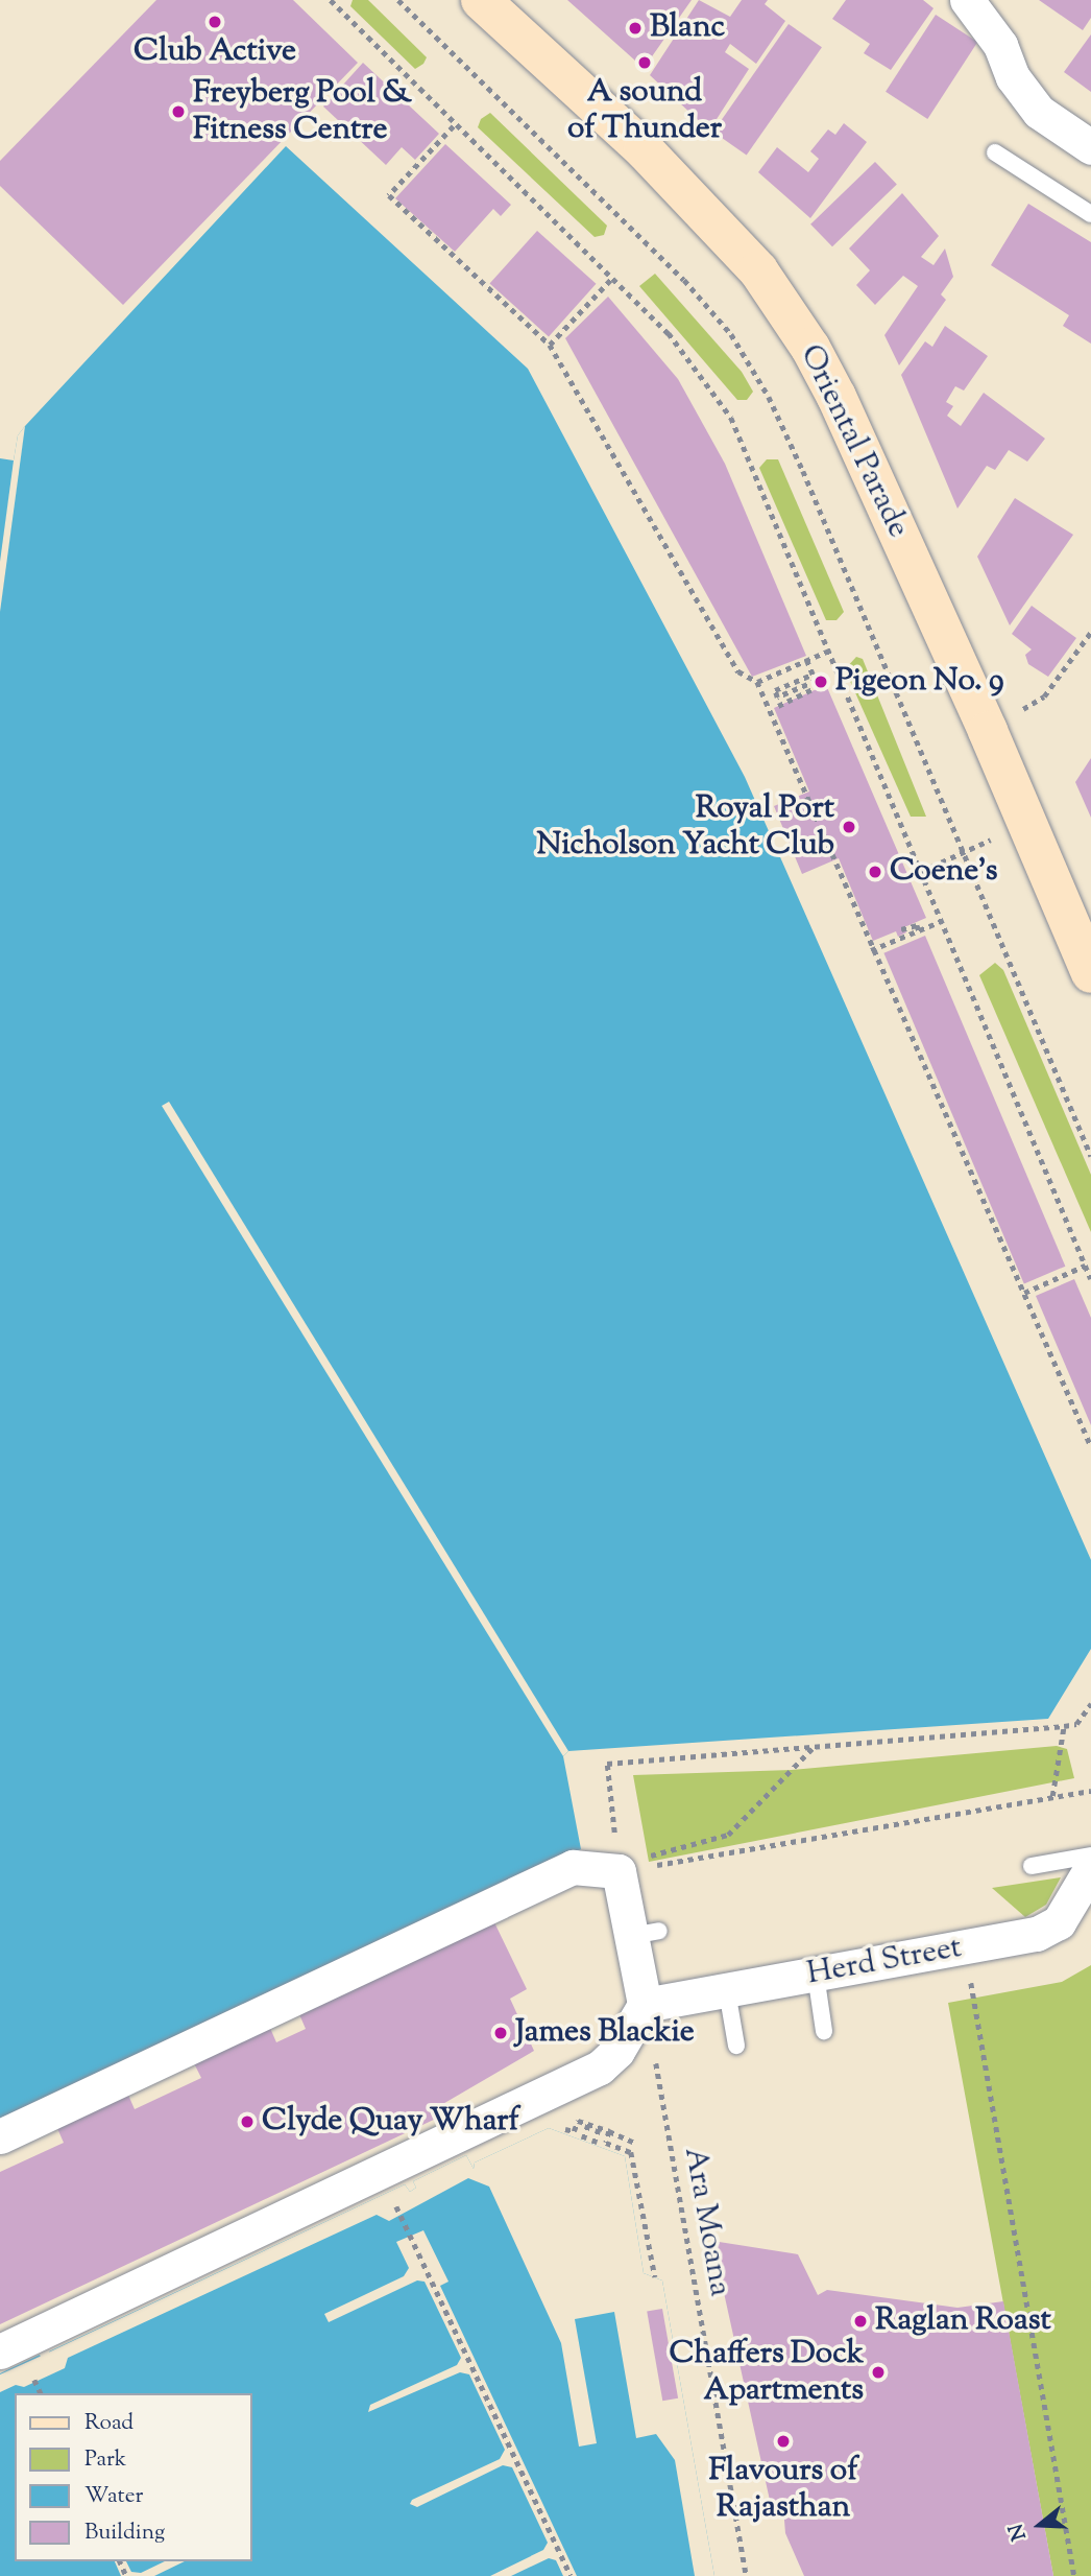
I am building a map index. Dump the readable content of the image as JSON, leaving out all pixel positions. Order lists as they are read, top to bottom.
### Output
{
  "streets": {
    "main road": ["Oriental Parade"],
    "street": ["Herd Street"],
    "path": ["Ara Moana"]
  },
  "crossings": [
    ["Herd Street", "Ara Moana"]
  ],
  "places": [
    "Club Active",
    "Blanc",
    "A sound of Thunder",
    "Freyberg Pool & Fitness Centre",
    "Pigeon No. 9",
    "Royal Port Nicholson Yacht Club",
    "Coene's",
    "James Blackie",
    "Clyde Quay Wharf",
    "Raglan Roast",
    "Chaffers Dock Apartments",
    "Flavours of Rajasthan"
  ],
  "legend": [
    "Road",
    "Park",
    "Water",
    "Building"
  ],
  "north": "left"
}
